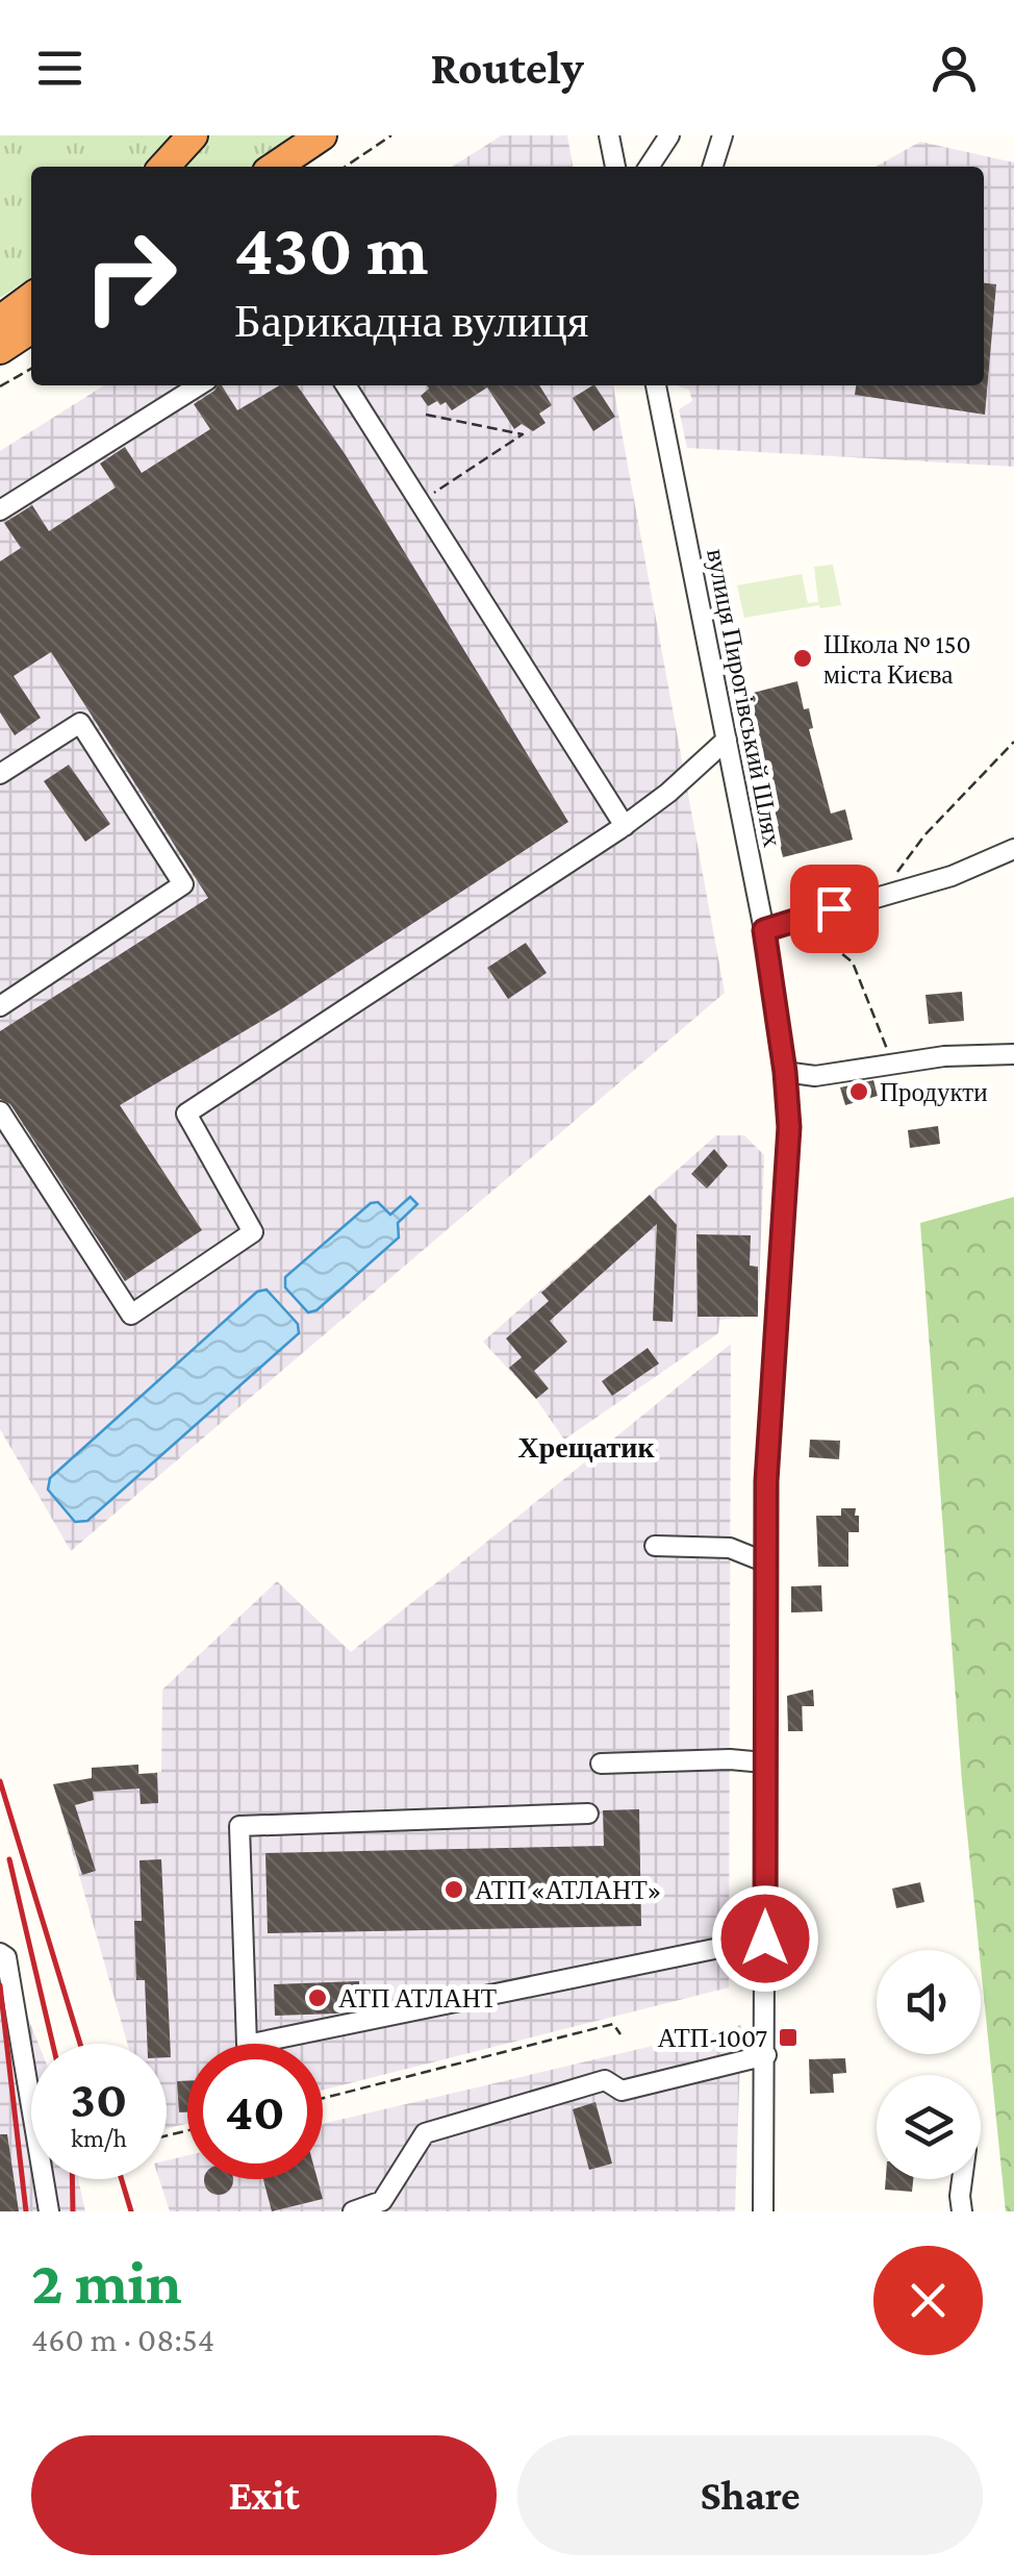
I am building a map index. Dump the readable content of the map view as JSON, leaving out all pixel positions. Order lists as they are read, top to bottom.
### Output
{
  "streets": {
    "street": ["вулиця Пирогівський Шлях"]
  },
  "districts": ["Хрещатик"],
  "places": {
    "other": [
      "Школа № 150 міста Києва",
      "Продукти",
      "АТП «АТЛАНТ»",
      "АТП АТЛАНТ"
    ],
    "transit": ["АТП-1007"]
  },
  "page": {
    "header": "Routely",
    "turn": ["430 m", "Барикадна вулиця"],
    "speed": "30 km/h",
    "limit": "40",
    "heading": ["2 min", "460 m · 08:54"],
    "buttons": ["Exit", "Share"]
  }
}
